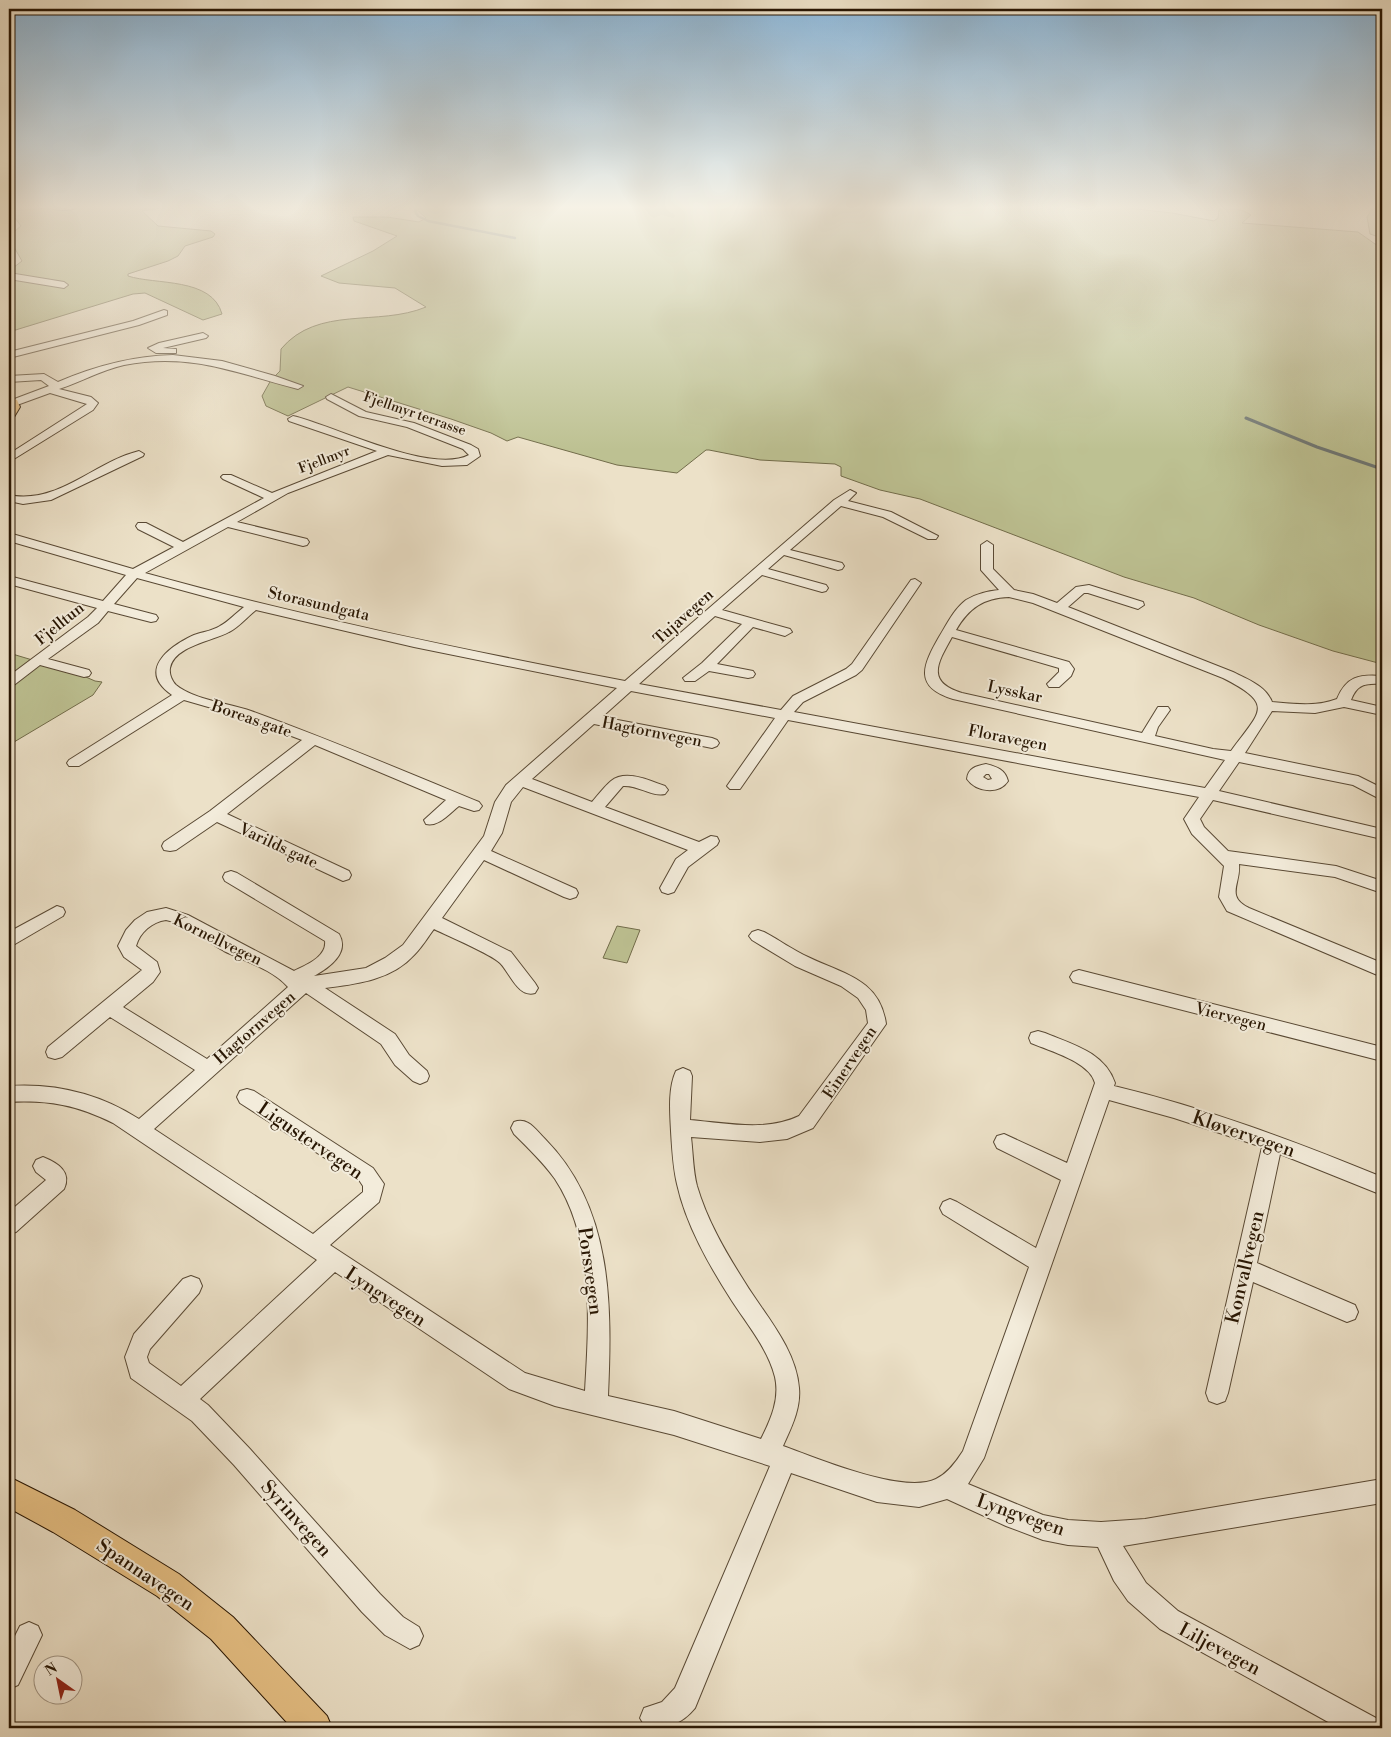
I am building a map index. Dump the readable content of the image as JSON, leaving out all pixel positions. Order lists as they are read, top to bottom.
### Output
{
  "streets": {
    "main road": ["Spannavegen"],
    "street": [
      "Fjellmyr terrasse",
      "Fjellmyr",
      "Storasundgata",
      "Tujavegen",
      "Fjelltun",
      "Lysskar",
      "Boreas gate",
      "Hagtornvegen",
      "Floravegen",
      "Varilds gate",
      "Kornellvegen",
      "Viervegen",
      "Einervegen",
      "Kløvervegen",
      "Ligustervegen",
      "Konvallvegen",
      "Porsvegen",
      "Lyngvegen",
      "Syrinvegen",
      "Liljevegen"
    ]
  },
  "crossings": [
    ["Fjellmyr terrasse", "Fjellmyr"],
    ["Fjellmyr", "Storasundgata"],
    ["Fjellmyr", "Fjelltun"],
    ["Storasundgata", "Tujavegen"],
    ["Storasundgata", "Fjelltun"],
    ["Storasundgata", "Boreas gate"],
    ["Storasundgata", "Hagtornvegen"],
    ["Storasundgata", "Floravegen"],
    ["Tujavegen", "Hagtornvegen"],
    ["Tujavegen", "Floravegen"],
    ["Boreas gate", "Varilds gate"],
    ["Hagtornvegen", "Floravegen"],
    ["Hagtornvegen", "Kornellvegen"],
    ["Hagtornvegen", "Lyngvegen"],
    ["Kløvervegen", "Konvallvegen"],
    ["Ligustervegen", "Lyngvegen"],
    ["Porsvegen", "Lyngvegen"],
    ["Lyngvegen", "Liljevegen"]
  ],
  "north": "top left"
}
